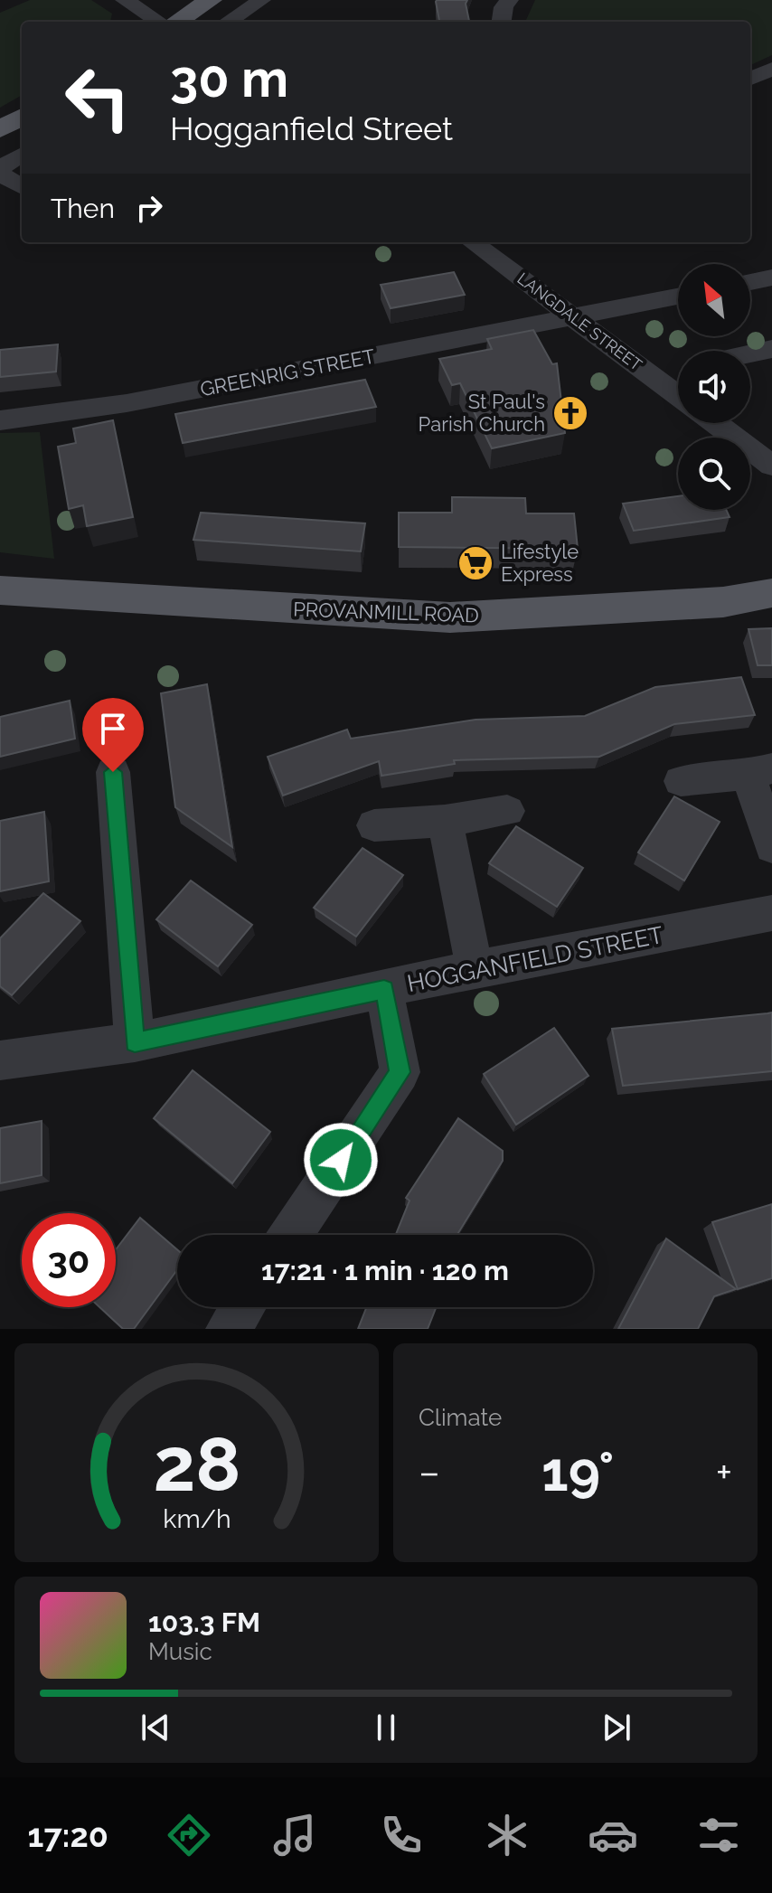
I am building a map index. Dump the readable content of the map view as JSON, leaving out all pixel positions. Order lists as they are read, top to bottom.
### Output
{
  "streets": {
    "main road": ["PROVANMILL ROAD"],
    "street": ["LANGDALE STREET", "GREENRIG STREET", "HOGGANFIELD STREET"]
  },
  "crossings": [
    ["LANGDALE STREET", "GREENRIG STREET"]
  ],
  "places": {
    "church": ["St Paul's Parish Church"],
    "supermarket": ["Lifestyle Express"]
  },
  "north": "top left",
  "page": {
    "turn": ["30 m", "Hogganfield Street"],
    "then": "Then",
    "limit": "30",
    "trip": "17:21 · 1 min · 120 m",
    "tile": "Climate",
    "heat": ["−", "19°", "+"],
    "song": ["103.3 FM", "Music"],
    "tabs": "17:20",
    "gauge": ["28", "km/h"]
  }
}
